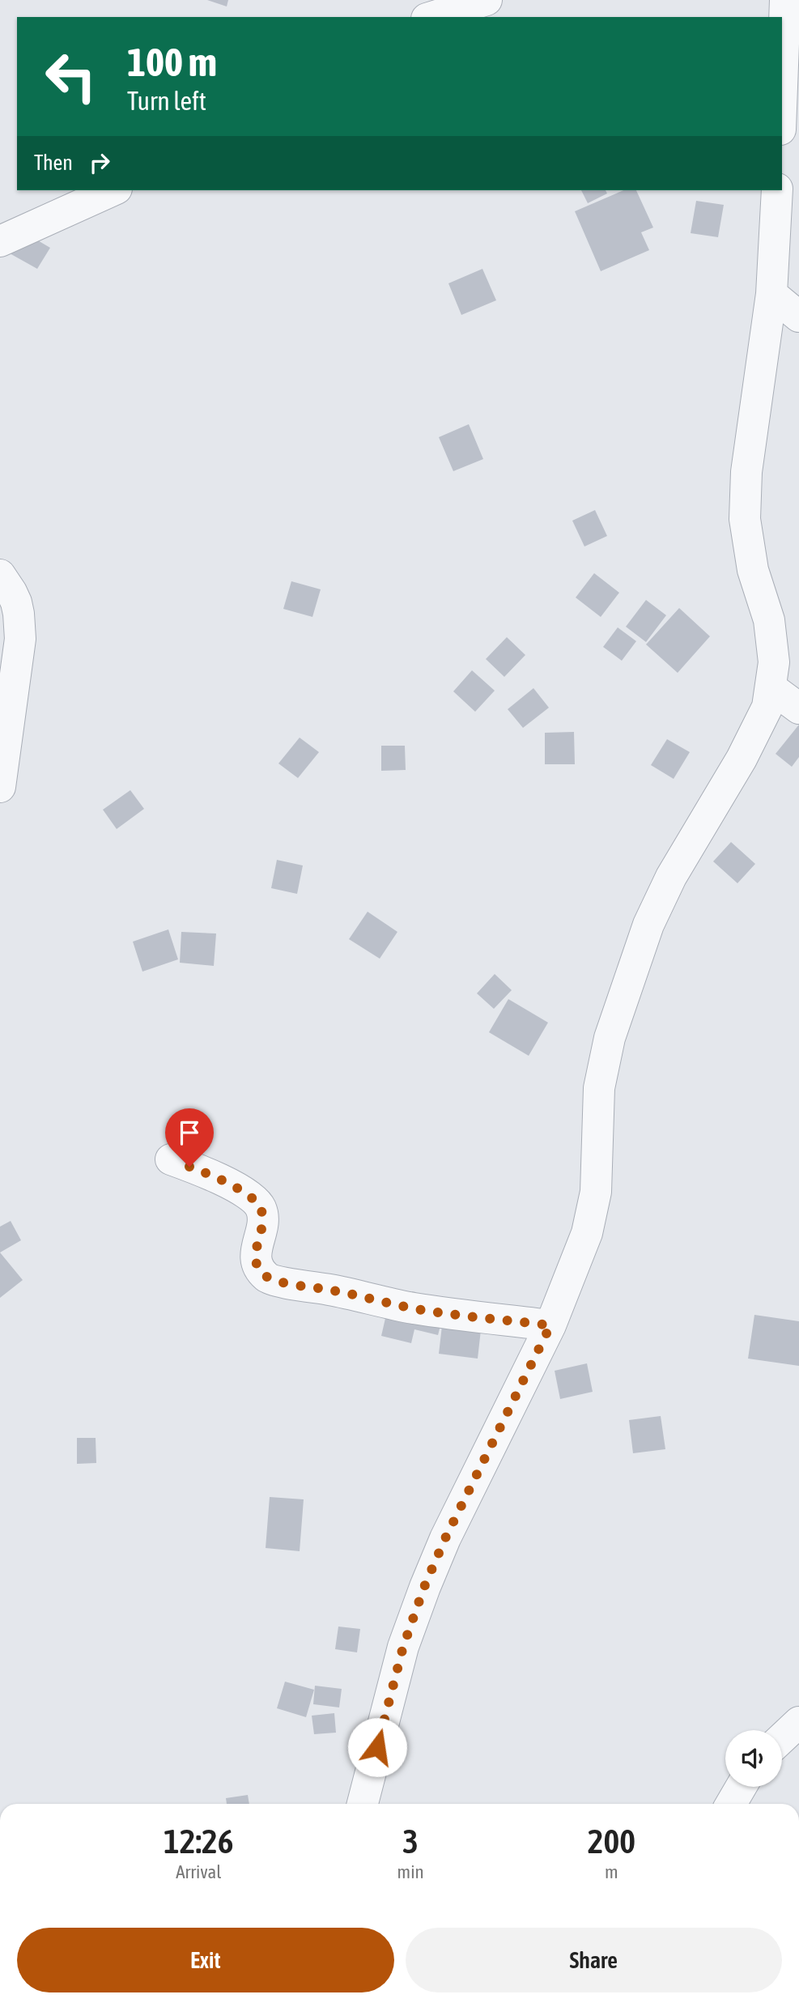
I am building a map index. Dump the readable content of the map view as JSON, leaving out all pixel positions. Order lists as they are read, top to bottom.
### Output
{
  "page": {
    "turn": ["100 m", "Turn left"],
    "then": "Then",
    "eta": [
      "12:26",
      "Arrival",
      "3",
      "min",
      "200",
      "m"
    ],
    "buttons": ["Exit", "Share"]
  }
}
